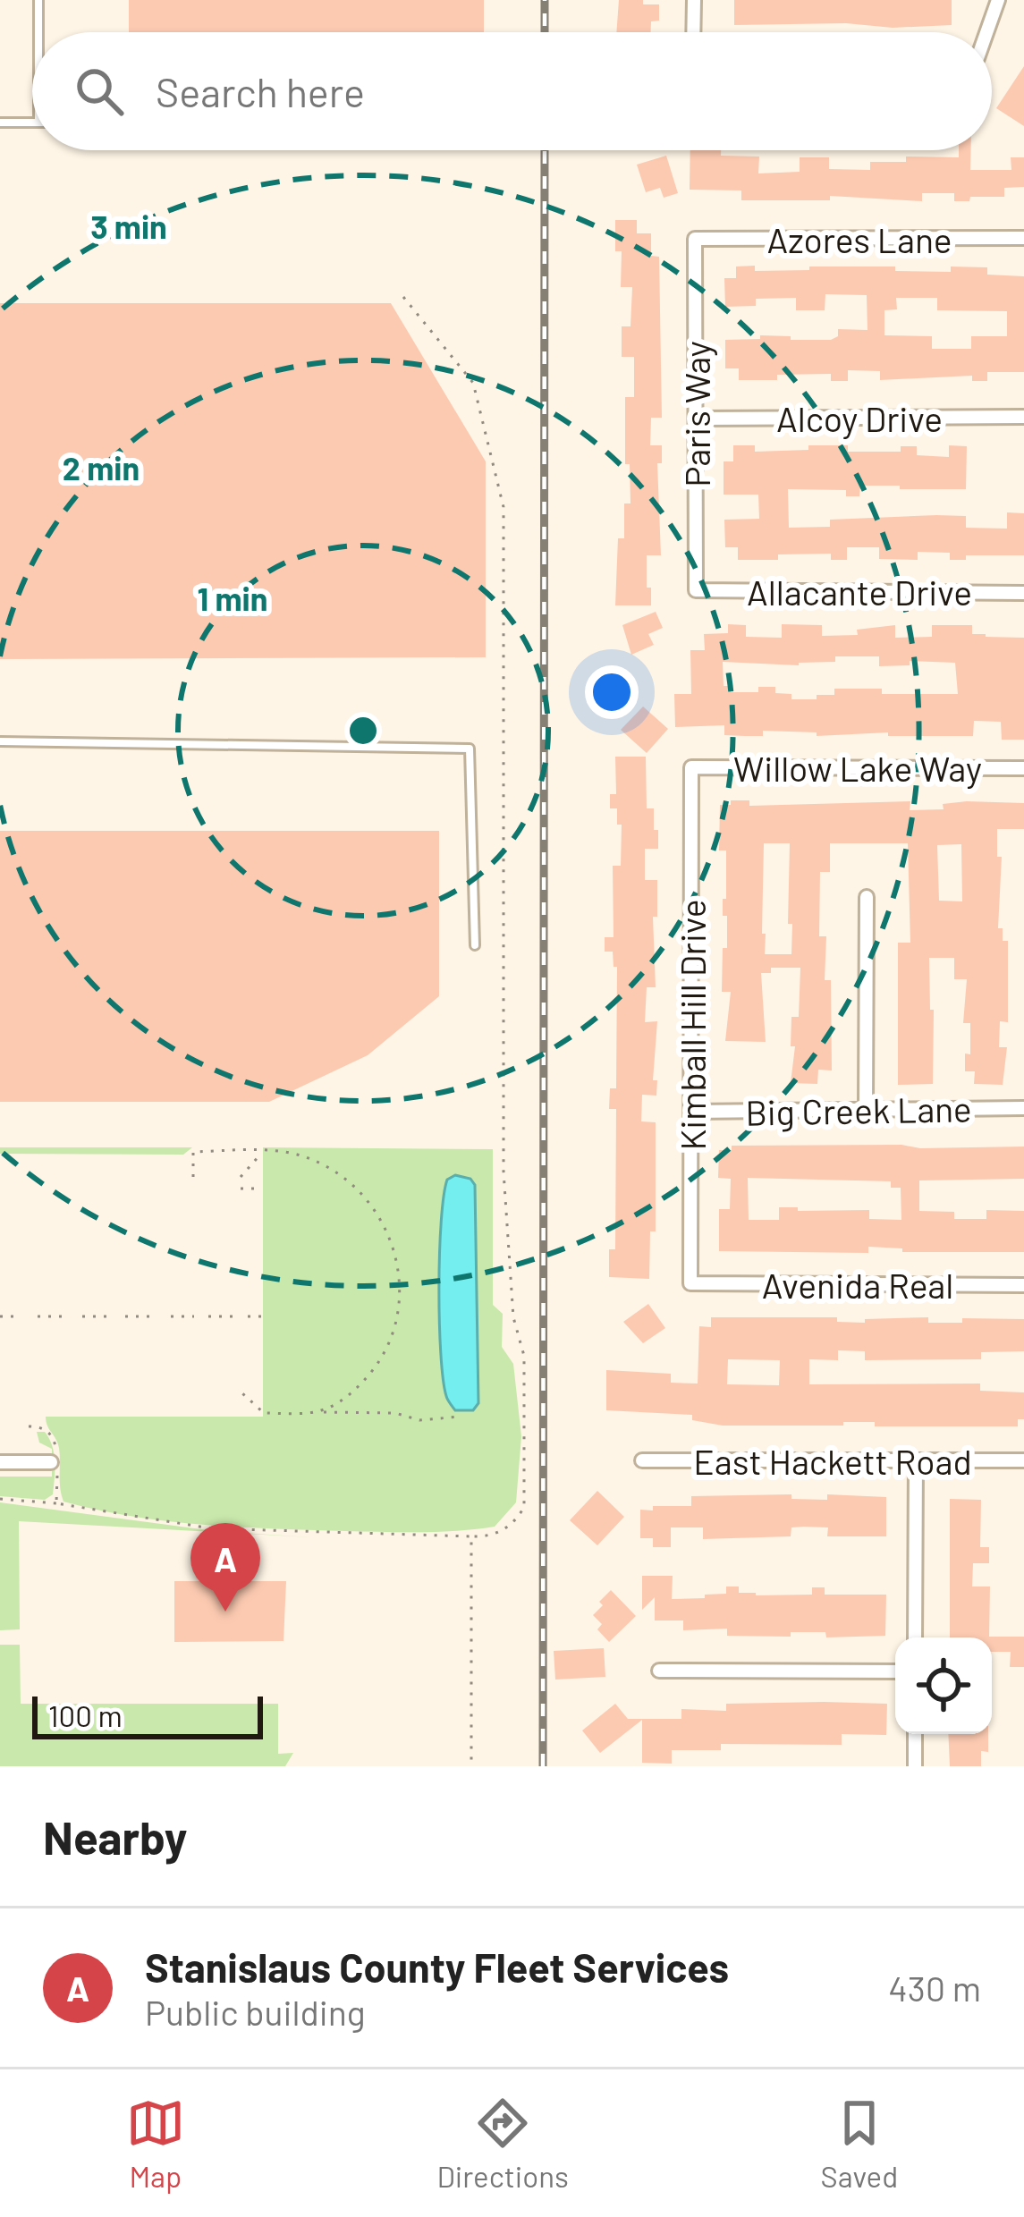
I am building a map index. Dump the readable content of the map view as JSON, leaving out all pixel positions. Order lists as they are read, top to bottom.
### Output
{
  "streets": {
    "street": [
      "Azores Lane",
      "Paris Way",
      "Alcoy Drive",
      "Allacante Drive",
      "Willow Lake Way",
      "Kimball Hill Drive",
      "Big Creek Lane",
      "Avenida Real",
      "East Hackett Road"
    ]
  },
  "crossings": [
    ["Azores Lane", "Paris Way"],
    ["Paris Way", "Alcoy Drive"],
    ["Paris Way", "Allacante Drive"],
    ["Willow Lake Way", "Kimball Hill Drive"],
    ["Kimball Hill Drive", "Big Creek Lane"],
    ["Kimball Hill Drive", "Avenida Real"]
  ],
  "scale_bar": "100 m",
  "page": {
    "search": "Search here",
    "pins": "A",
    "scale": "100 m",
    "heading": "Nearby",
    "list": [
      {
        "mark": "A",
        "name": "Stanislaus County Fleet Services",
        "note": "Public building",
        "value": "430 m"
      }
    ],
    "nav": ["Map", "Directions", "Saved"]
  },
  "rings": ["3 min", "2 min", "1 min"]
}
